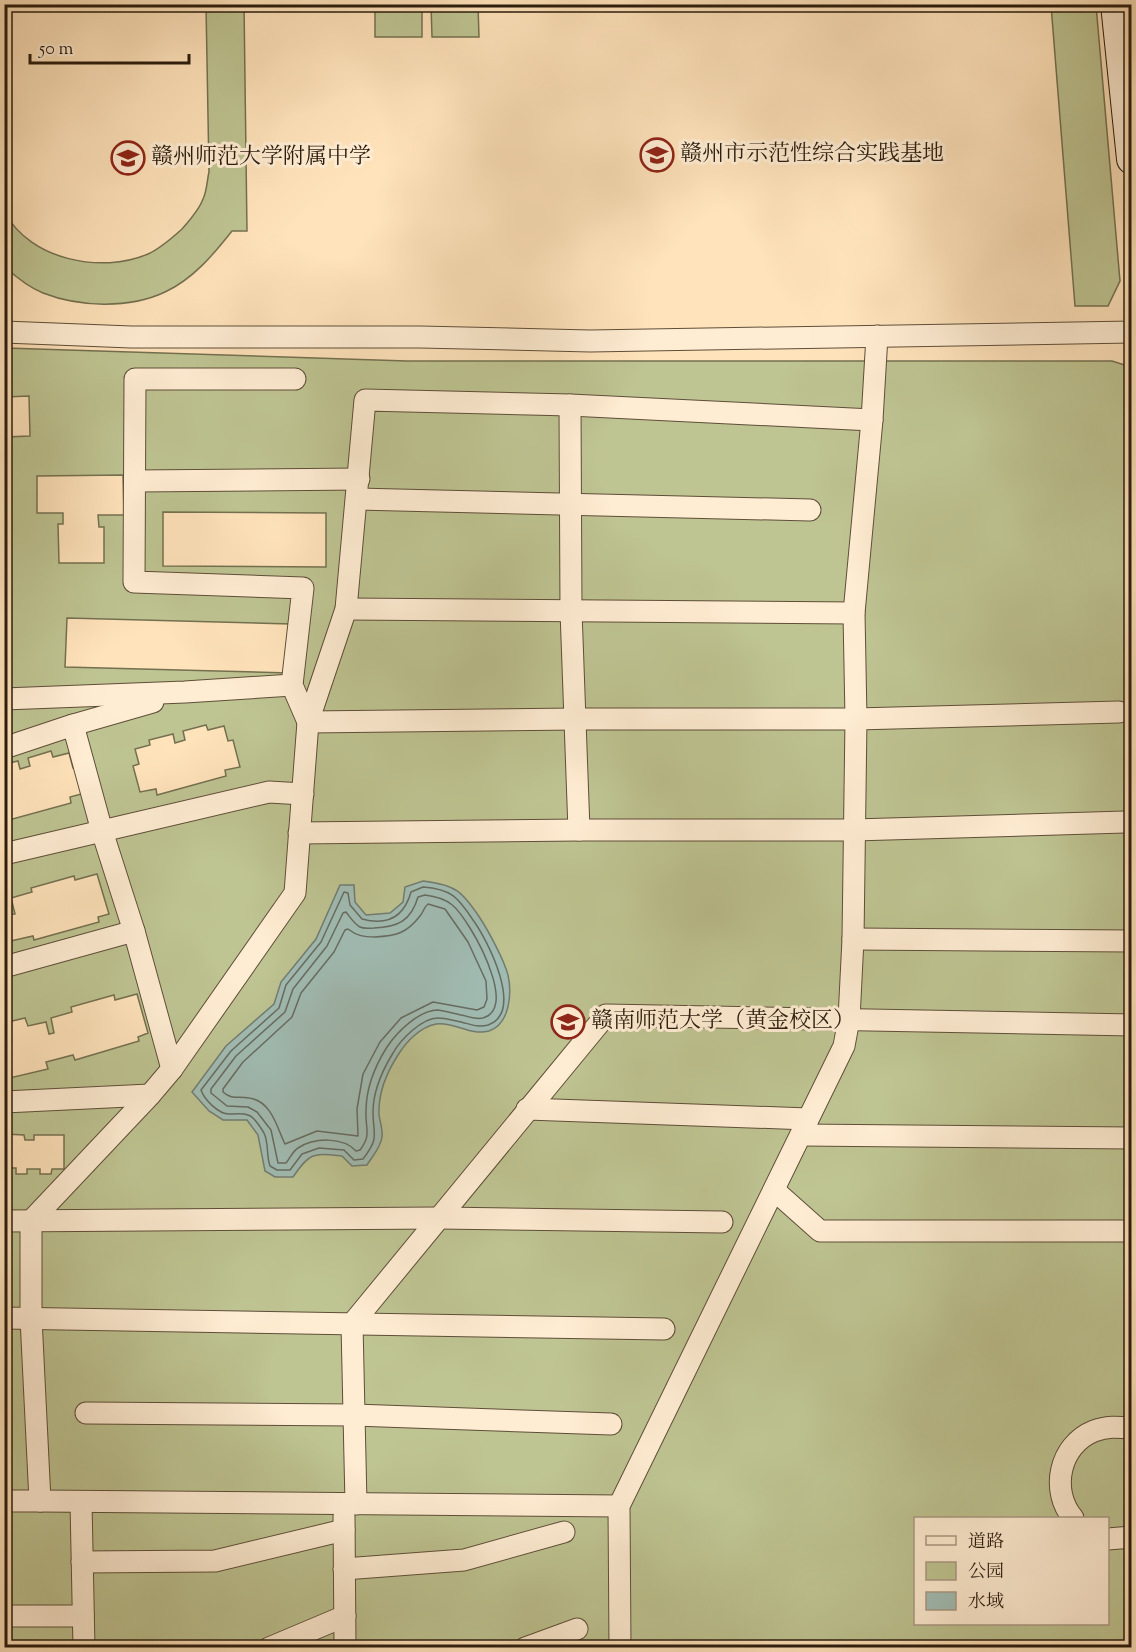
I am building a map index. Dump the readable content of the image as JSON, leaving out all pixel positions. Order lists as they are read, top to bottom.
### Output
{
  "places": {
    "school or university": ["赣州市示范性综合实践基地", "赣州师范大学附属中学", "赣南师范大学（黄金校区）"]
  },
  "legend": ["道路", "公园", "水域"],
  "scale_bar": "50 m"
}
